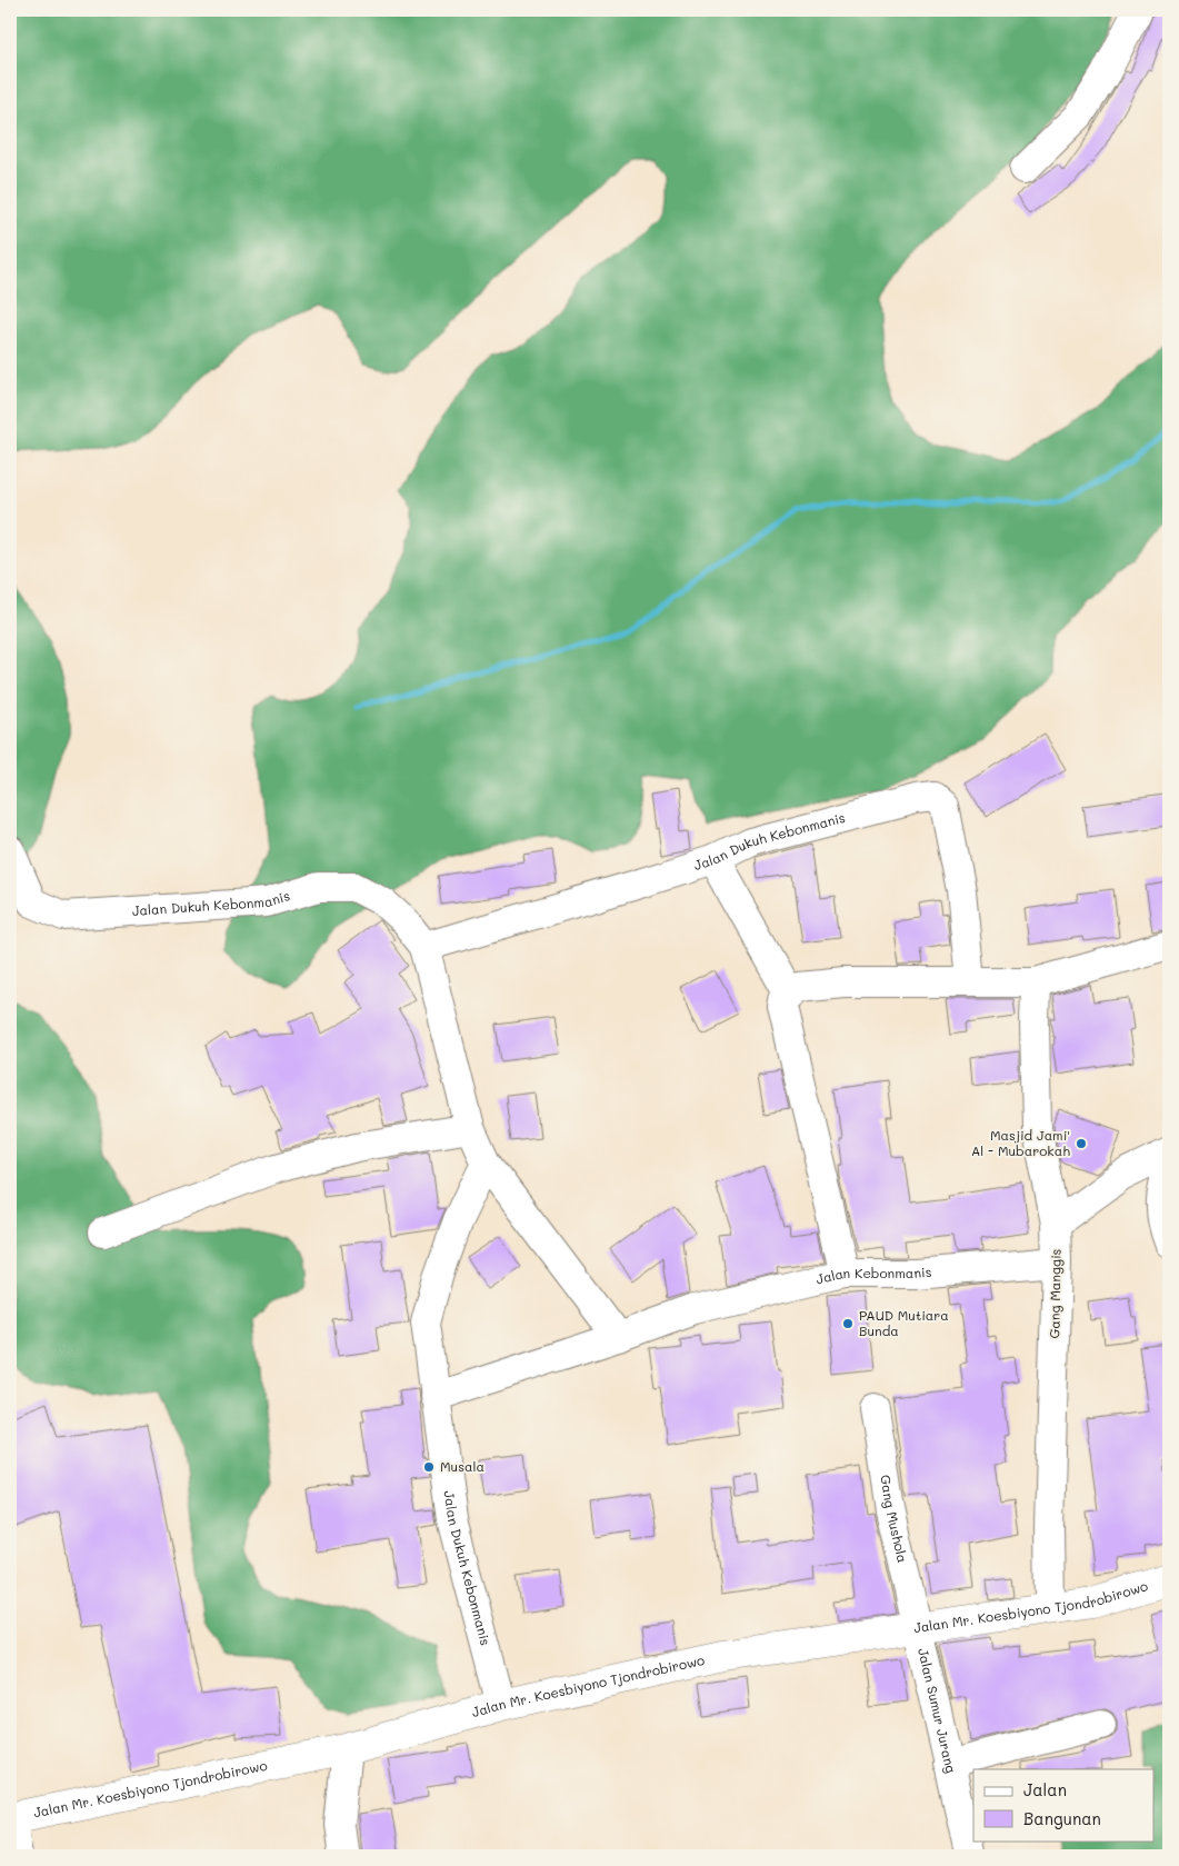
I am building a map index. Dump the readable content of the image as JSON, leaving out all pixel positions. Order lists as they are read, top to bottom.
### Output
{
  "streets": {
    "main road": ["Jalan Mr. Koesbiyono Tjondrobirowo"],
    "street": [
      "Jalan Dukuh Kebonmanis",
      "Jalan Kebonmanis",
      "Gang Manggis",
      "Gang Mushola",
      "Jalan Sumur Jurang"
    ]
  },
  "crossings": [
    ["Jalan Dukuh Kebonmanis", "Jalan Kebonmanis"],
    ["Jalan Dukuh Kebonmanis", "Jalan Mr. Koesbiyono Tjondrobirowo"],
    ["Jalan Kebonmanis", "Gang Manggis"],
    ["Gang Manggis", "Jalan Mr. Koesbiyono Tjondrobirowo"],
    ["Gang Mushola", "Jalan Mr. Koesbiyono Tjondrobirowo"],
    ["Gang Mushola", "Jalan Sumur Jurang"],
    ["Jalan Mr. Koesbiyono Tjondrobirowo", "Jalan Sumur Jurang"]
  ],
  "places": ["Masjid Jami' Al - Mubarokah", "PAUD Mutiara Bunda", "Musala"],
  "legend": ["Jalan", "Bangunan"]
}
